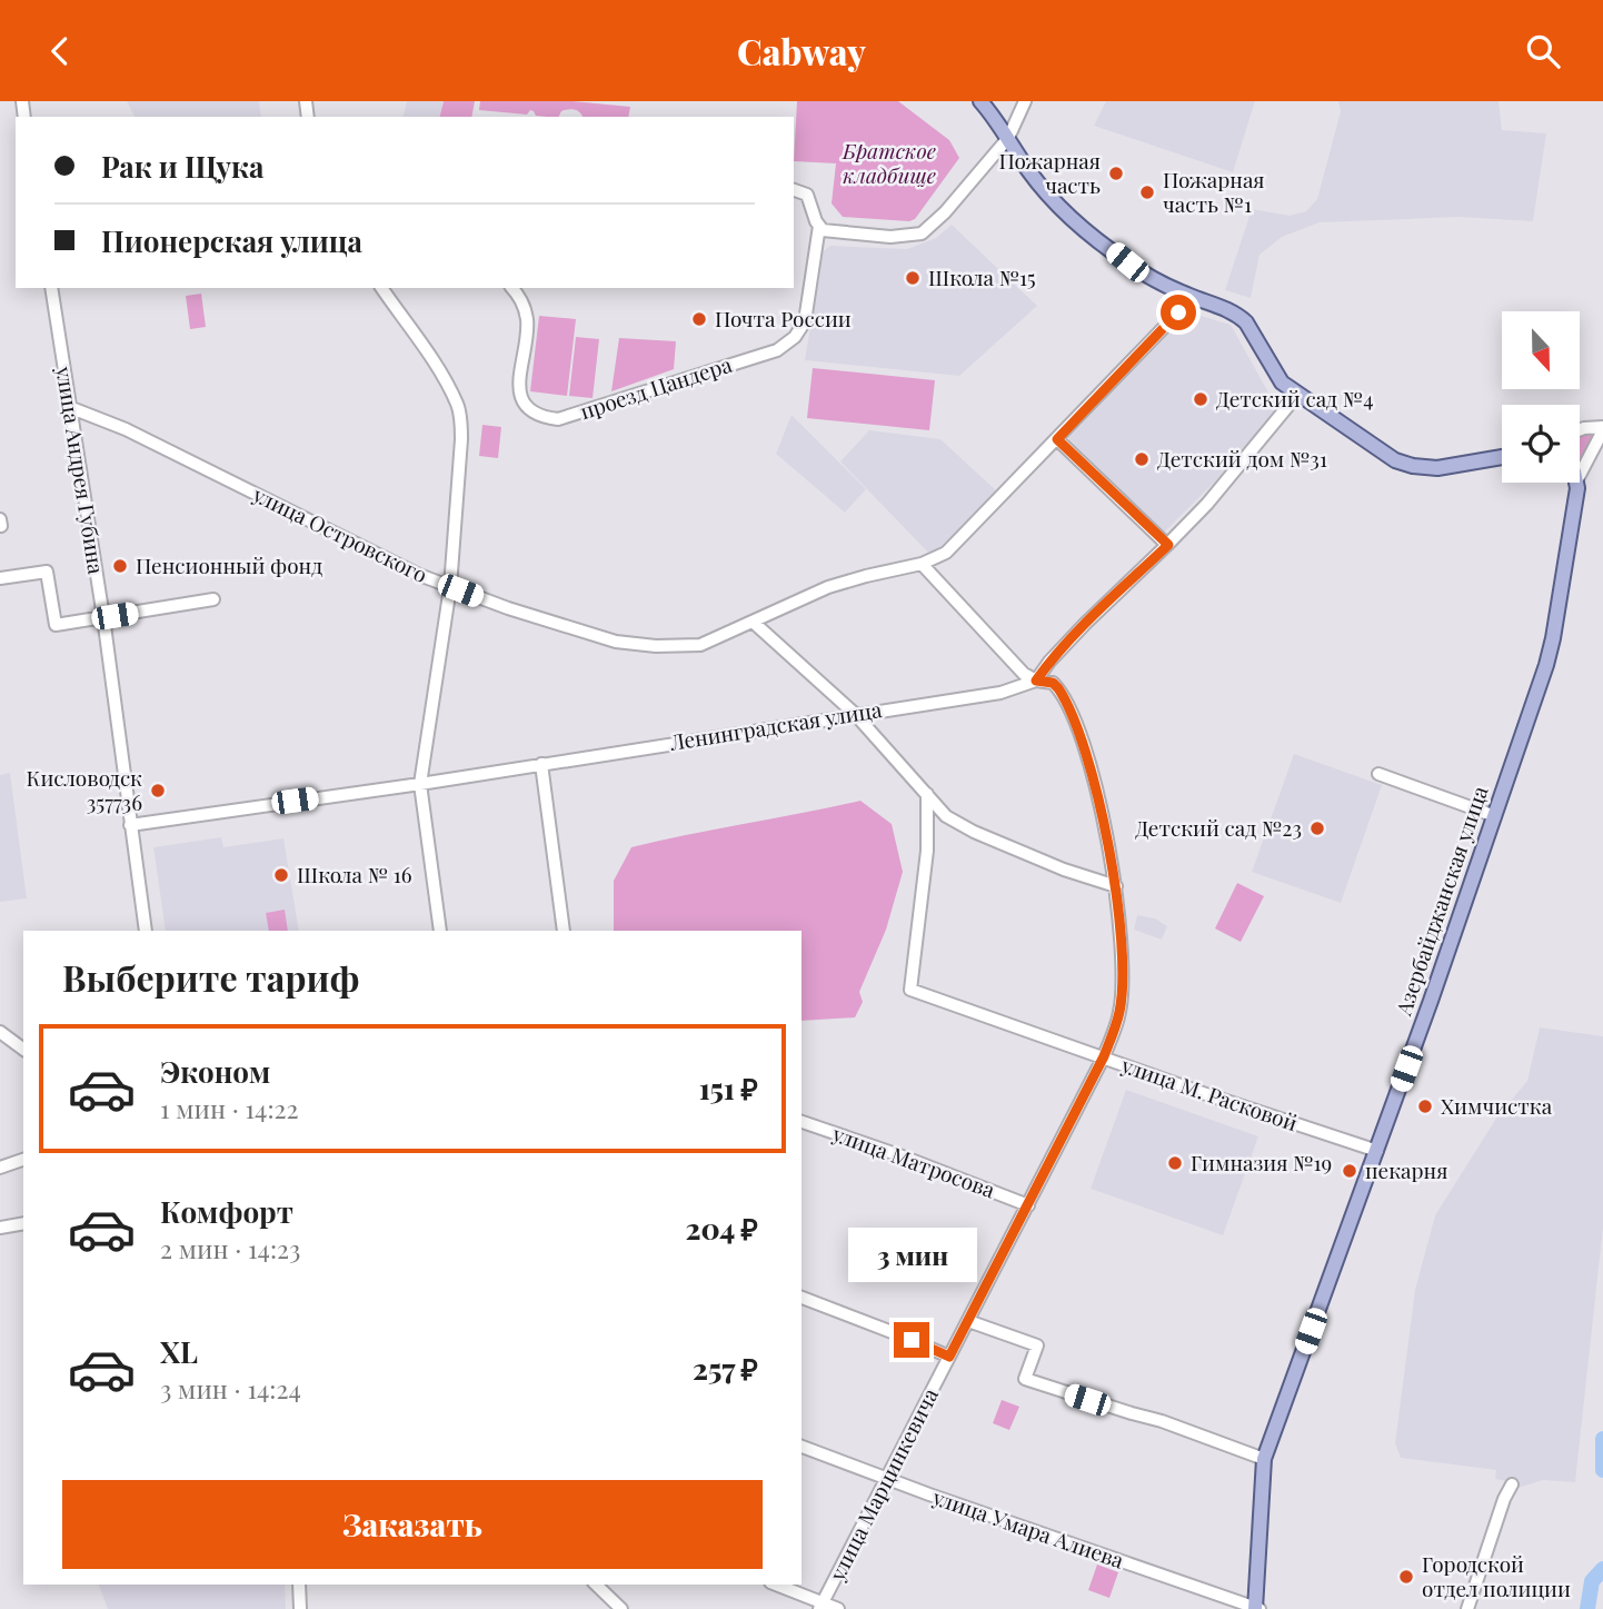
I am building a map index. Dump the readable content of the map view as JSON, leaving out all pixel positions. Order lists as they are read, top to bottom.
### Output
{
  "streets": {
    "main road": ["Азербайджанская улица"],
    "street": [
      "проезд Цандера",
      "улица Андрея Губина",
      "улица Островского",
      "Ленинградская улица",
      "улица М. Расковой",
      "улица Матросова",
      "улица Марцинкевича",
      "улица Умара Алиева"
    ]
  },
  "crossings": [
    ["улица Андрея Губина", "улица Островского"],
    ["улица Андрея Губина", "Ленинградская улица"],
    ["улица Островского", "улица Марцинкевича"],
    ["Ленинградская улица", "улица Марцинкевича"],
    ["Азербайджанская улица", "улица М. Расковой"],
    ["Азербайджанская улица", "улица Умара Алиева"],
    ["улица М. Расковой", "улица Марцинкевича"],
    ["улица Матросова", "улица Марцинкевича"],
    ["улица Марцинкевича", "улица Умара Алиева"]
  ],
  "parks": ["Братское кладбище"],
  "places": [
    "Пожарная часть",
    "Пожарная часть №1",
    "Школа №15",
    "Почта России",
    "Детский сад №4",
    "Детский дом №31",
    "Пенсионный фонд",
    "Кисловодск 357736",
    "Детский сад №23",
    "Школа № 16",
    "Химчистка",
    "Гимназия №19",
    "пекарня",
    "Городской отдел полиции"
  ],
  "north": "bottom",
  "page": {
    "header": "Cabway",
    "banner": ["Рак и Щука", "Пионерская улица"],
    "heading": "Выберите тариф",
    "list": [
      {
        "name": "Эконом",
        "note": "1 мин · 14:22",
        "value": "151 ₽"
      },
      {
        "name": "Комфорт",
        "note": "2 мин · 14:23",
        "value": "204 ₽"
      },
      {
        "name": "XL",
        "note": "3 мин · 14:24",
        "value": "257 ₽"
      }
    ],
    "bubble": "3 мин",
    "buttons": "Заказать"
  }
}
